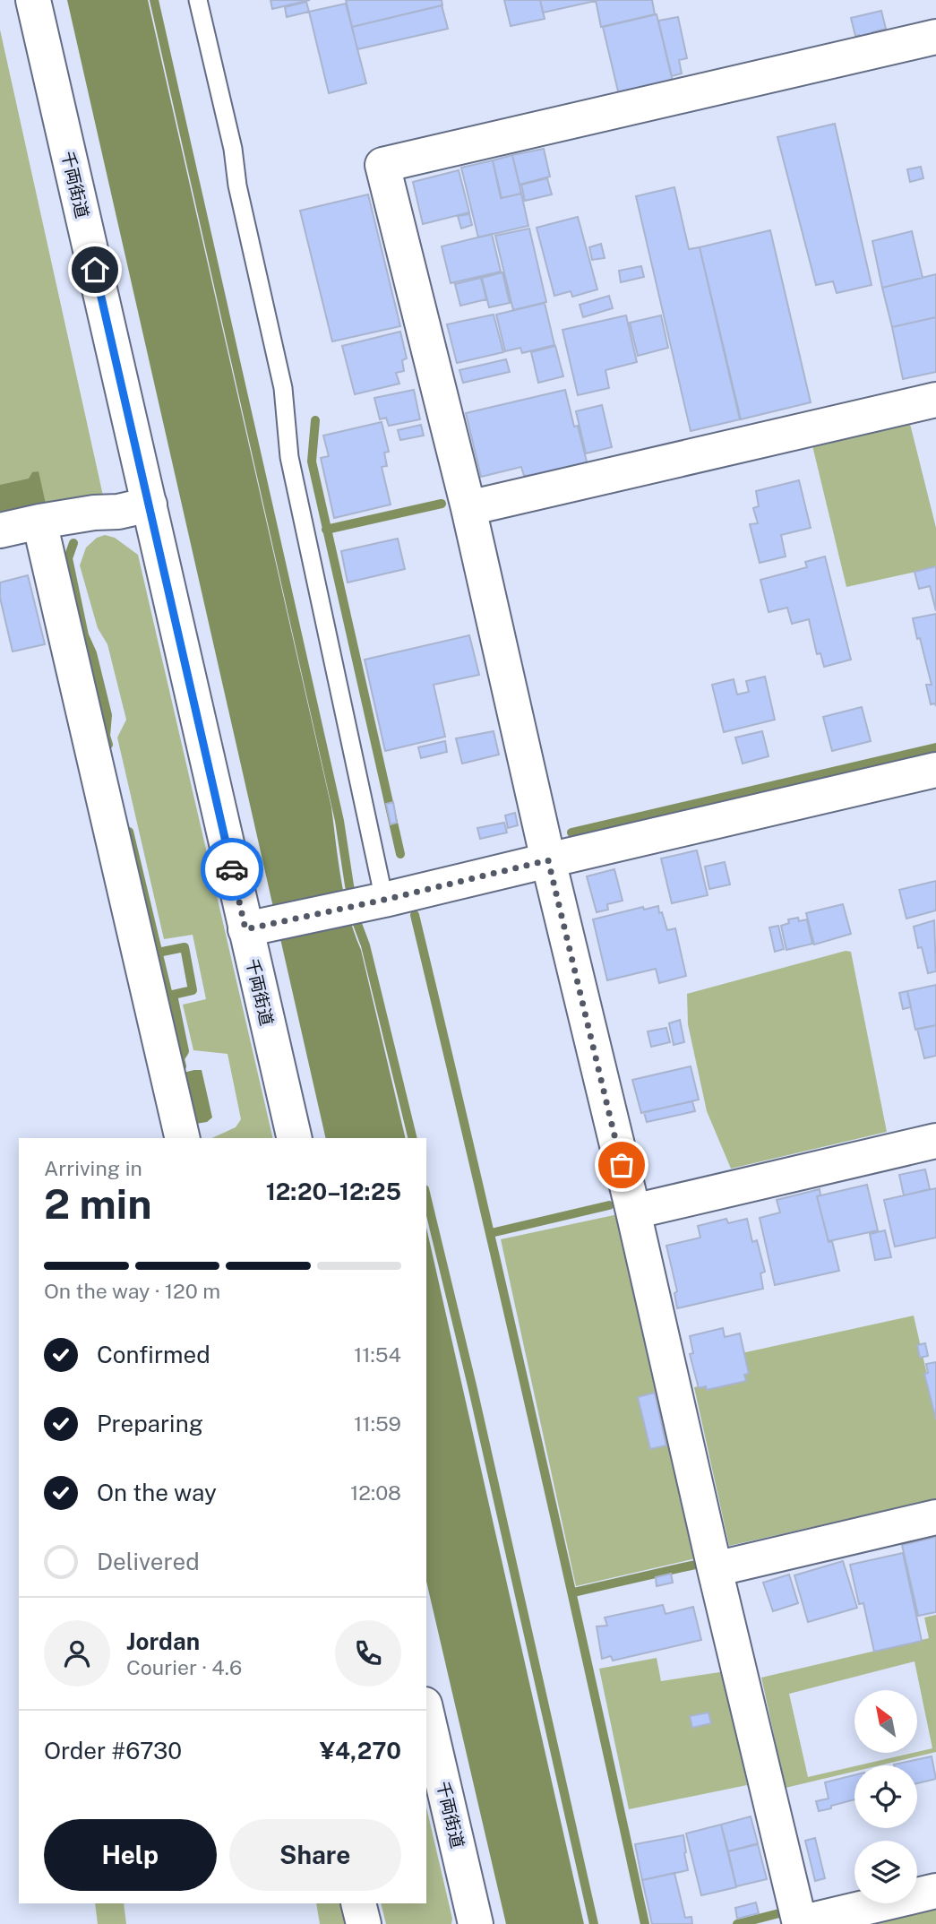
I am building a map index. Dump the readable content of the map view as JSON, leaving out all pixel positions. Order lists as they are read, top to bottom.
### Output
{
  "streets": {
    "street": ["千両街道"]
  },
  "north": "top left",
  "page": {
    "heading": ["2 min", "Arriving in", "12:20–12:25"],
    "panel": [
      "Jordan",
      "Courier · 4.6",
      "Order #6730",
      "¥4,270"
    ],
    "bar": "On the way · 120 m",
    "list": [
      ["Confirmed", "11:54"],
      ["Preparing", "11:59"],
      ["On the way", "12:08"],
      "Delivered"
    ],
    "buttons": ["Help", "Share"]
  }
}
